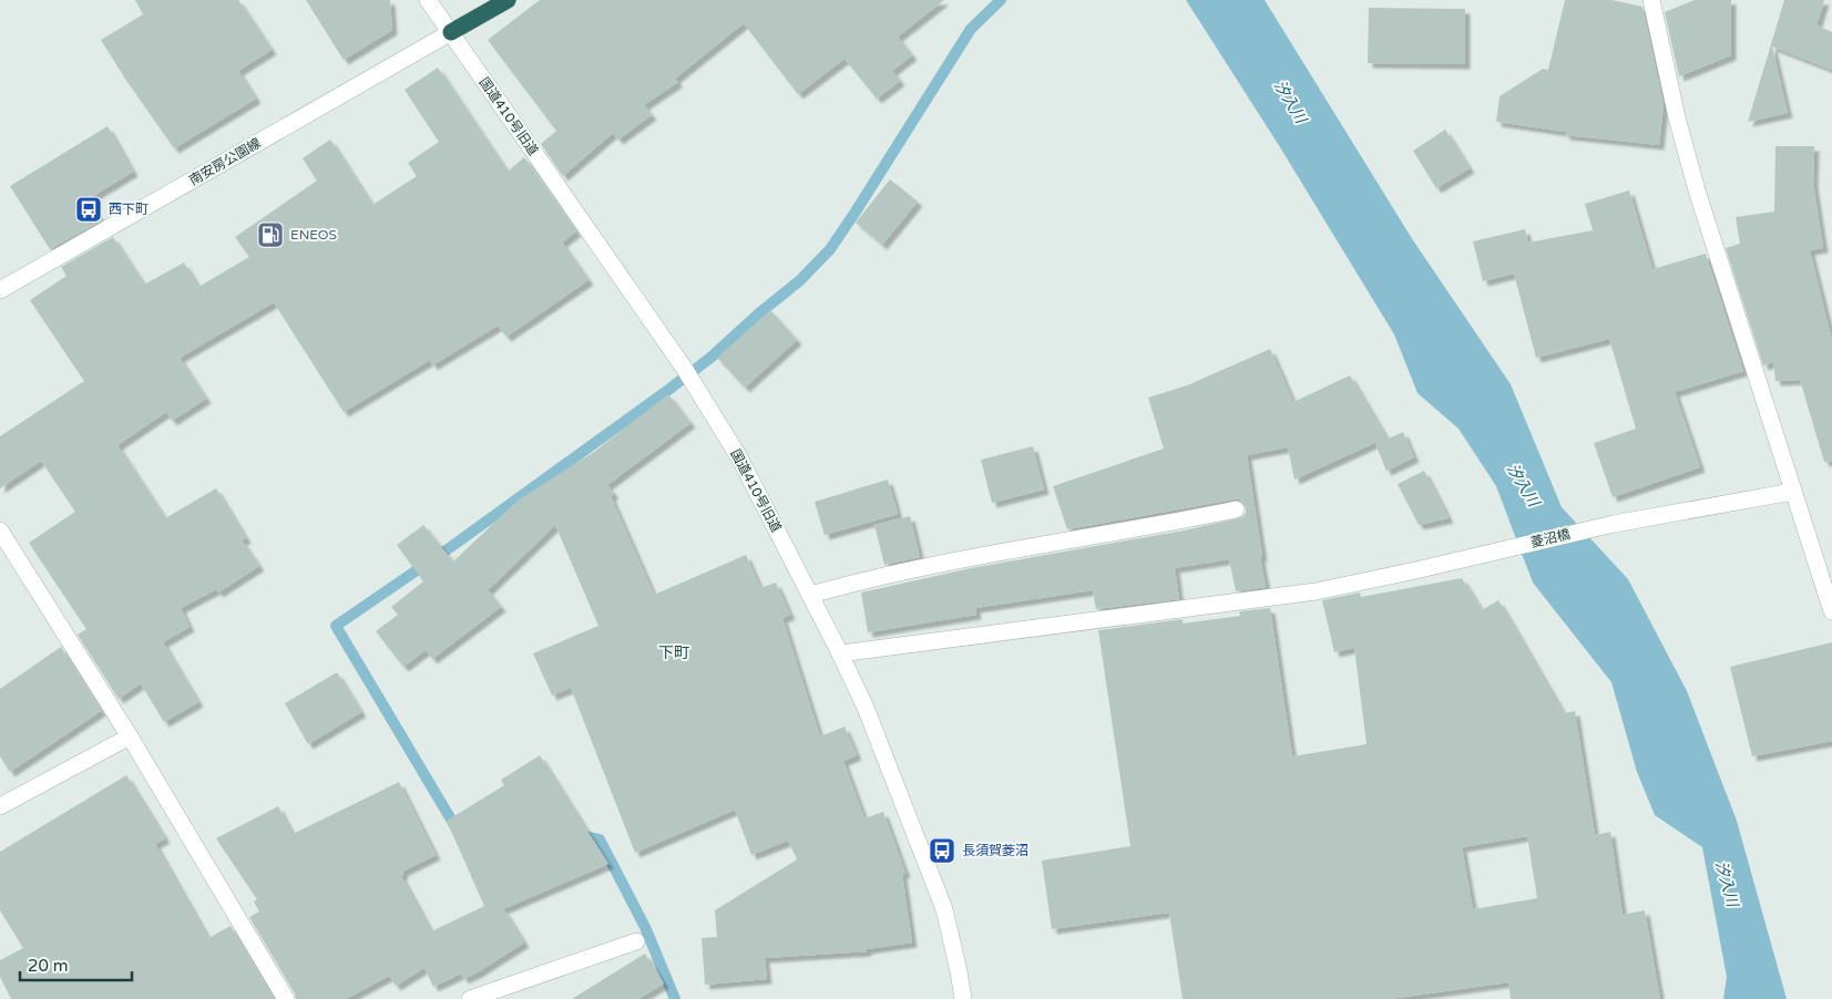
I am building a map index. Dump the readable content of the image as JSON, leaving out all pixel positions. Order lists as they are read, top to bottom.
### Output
{
  "streets": {
    "street": ["国道410号旧道", "南安房公園線", "菱沼橋"]
  },
  "crossings": [
    ["国道410号旧道", "南安房公園線"],
    ["国道410号旧道", "菱沼橋"]
  ],
  "districts": ["下町"],
  "water": ["汐入川"],
  "places": {
    "bus stop": ["西下町", "長須賀菱沼"],
    "fuel station": ["ENEOS"]
  },
  "scale_bar": "20 m"
}
